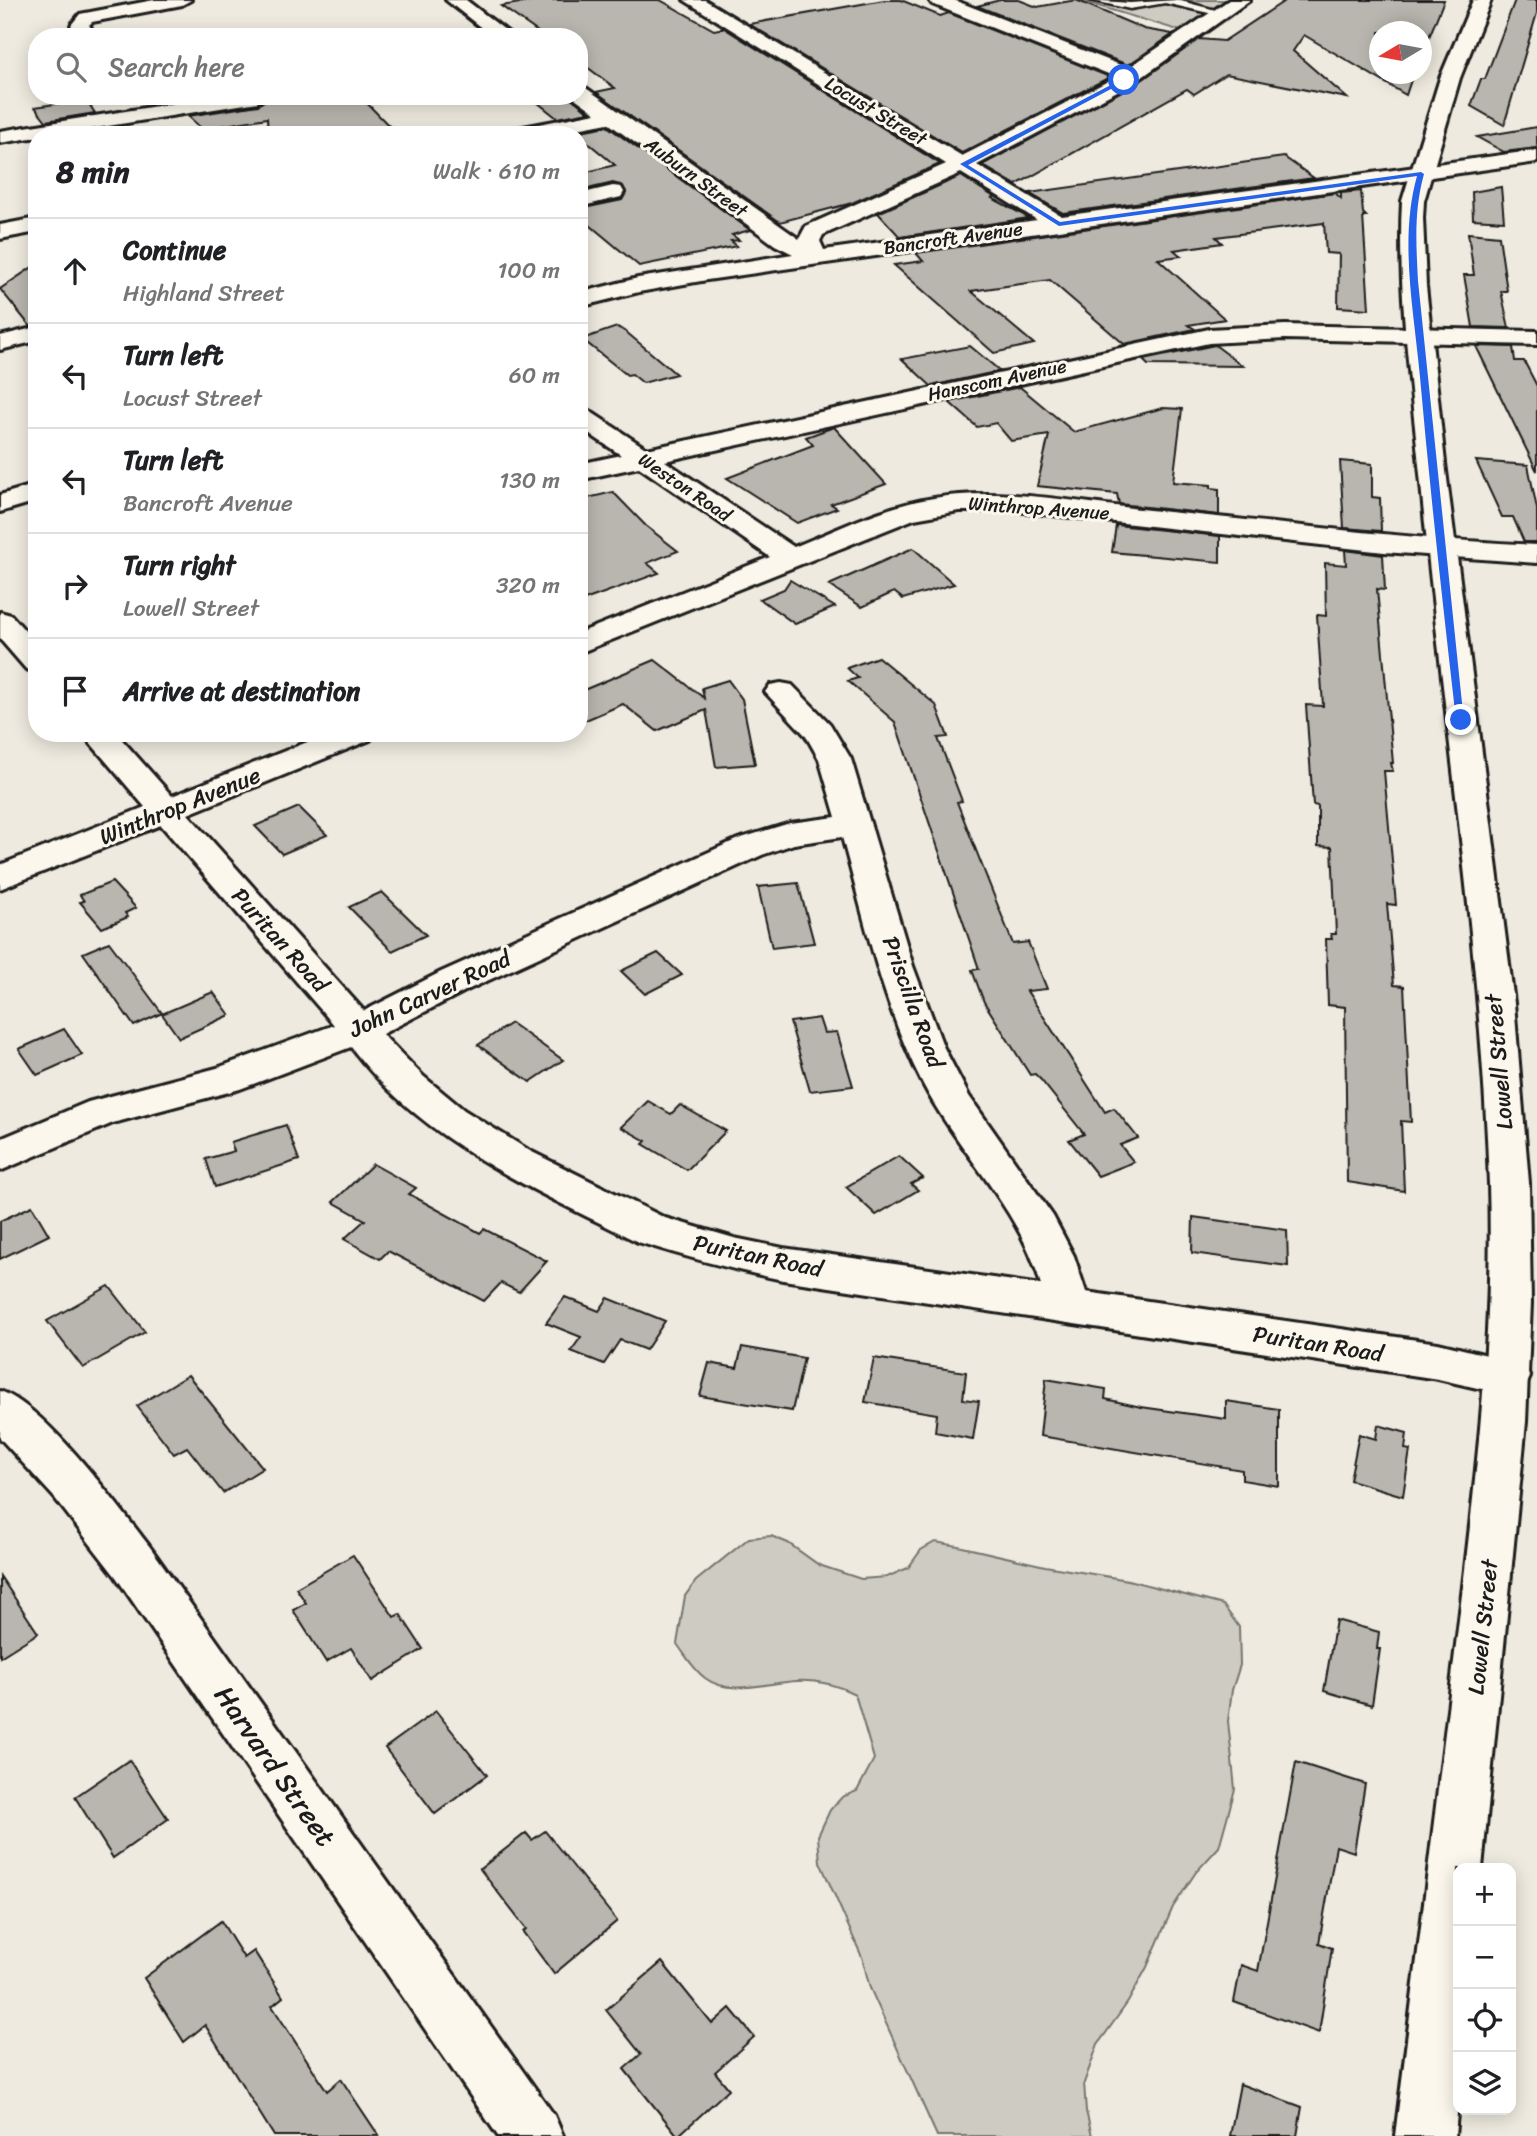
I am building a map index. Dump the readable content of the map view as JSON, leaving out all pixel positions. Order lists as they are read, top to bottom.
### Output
{
  "streets": {
    "street": [
      "Locust Street",
      "Auburn Street",
      "Bancroft Avenue",
      "Hanscom Avenue",
      "Weston Road",
      "Winthrop Avenue",
      "Puritan Road",
      "John Carver Road",
      "Priscilla Road",
      "Lowell Street",
      "Harvard Street"
    ]
  },
  "crossings": [
    ["Locust Street", "Bancroft Avenue"],
    ["Auburn Street", "Bancroft Avenue"],
    ["Bancroft Avenue", "Lowell Street"],
    ["Hanscom Avenue", "Weston Road"],
    ["Hanscom Avenue", "Lowell Street"],
    ["Weston Road", "Winthrop Avenue"],
    ["Winthrop Avenue", "Puritan Road"],
    ["Winthrop Avenue", "Lowell Street"],
    ["Puritan Road", "John Carver Road"],
    ["Puritan Road", "Priscilla Road"],
    ["Puritan Road", "Lowell Street"],
    ["John Carver Road", "Priscilla Road"]
  ],
  "north": "left",
  "page": {
    "search": "Search here",
    "heading": ["8 min", "Walk · 610 m"],
    "list": [
      ["Continue", "Highland Street", "100 m"],
      ["Turn left", "Locust Street", "60 m"],
      ["Turn left", "Bancroft Avenue", "130 m"],
      ["Turn right", "Lowell Street", "320 m"],
      "Arrive at destination"
    ],
    "map_buttons": ["+", "−"]
  }
}
